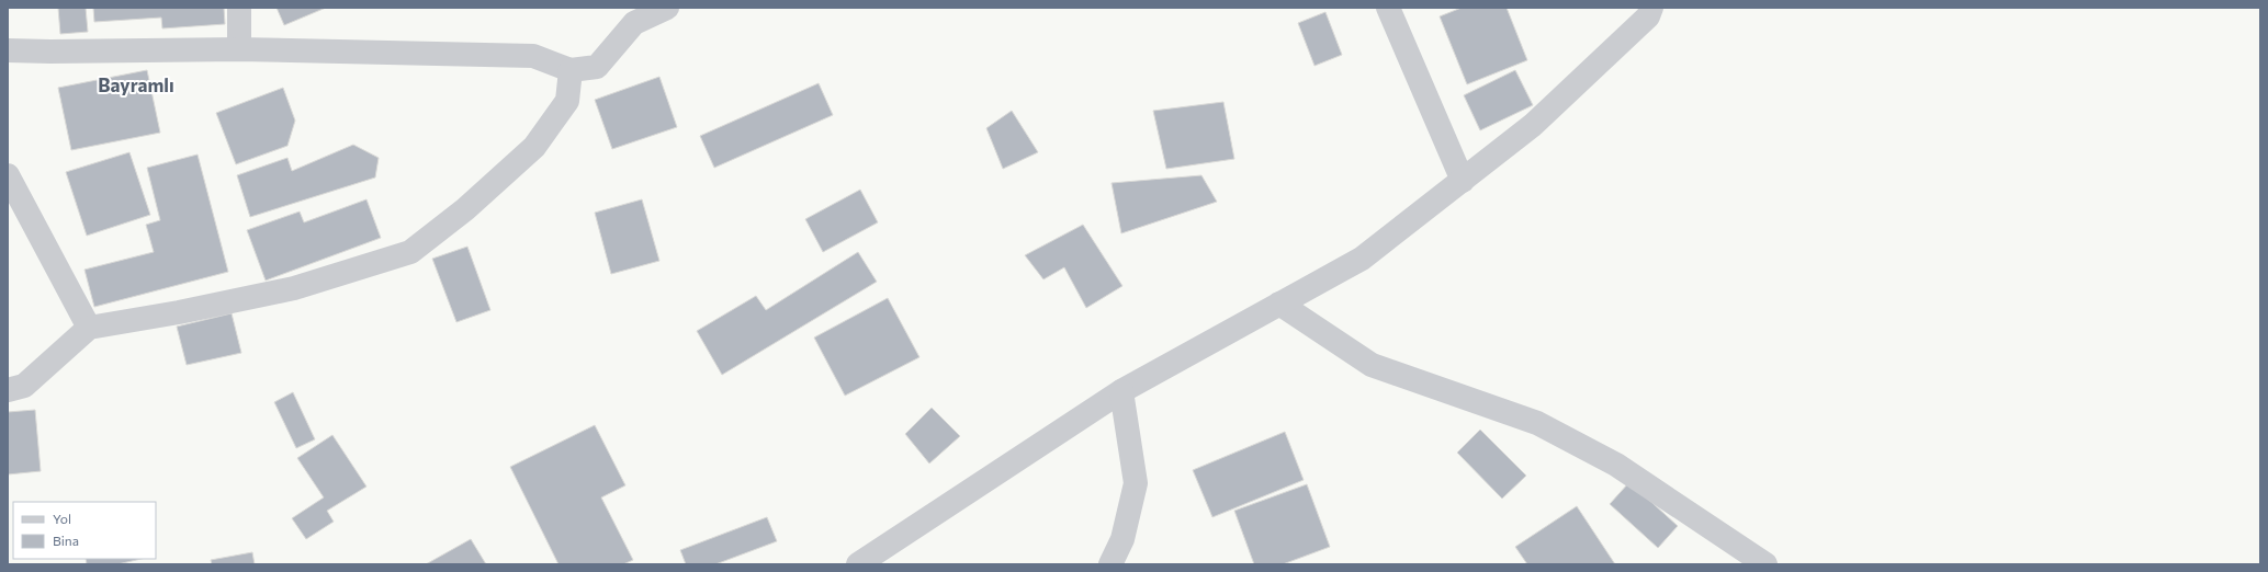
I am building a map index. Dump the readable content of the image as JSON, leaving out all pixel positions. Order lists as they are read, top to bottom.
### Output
{
  "districts": ["Bayramlı"],
  "legend": ["Yol", "Bina"]
}
